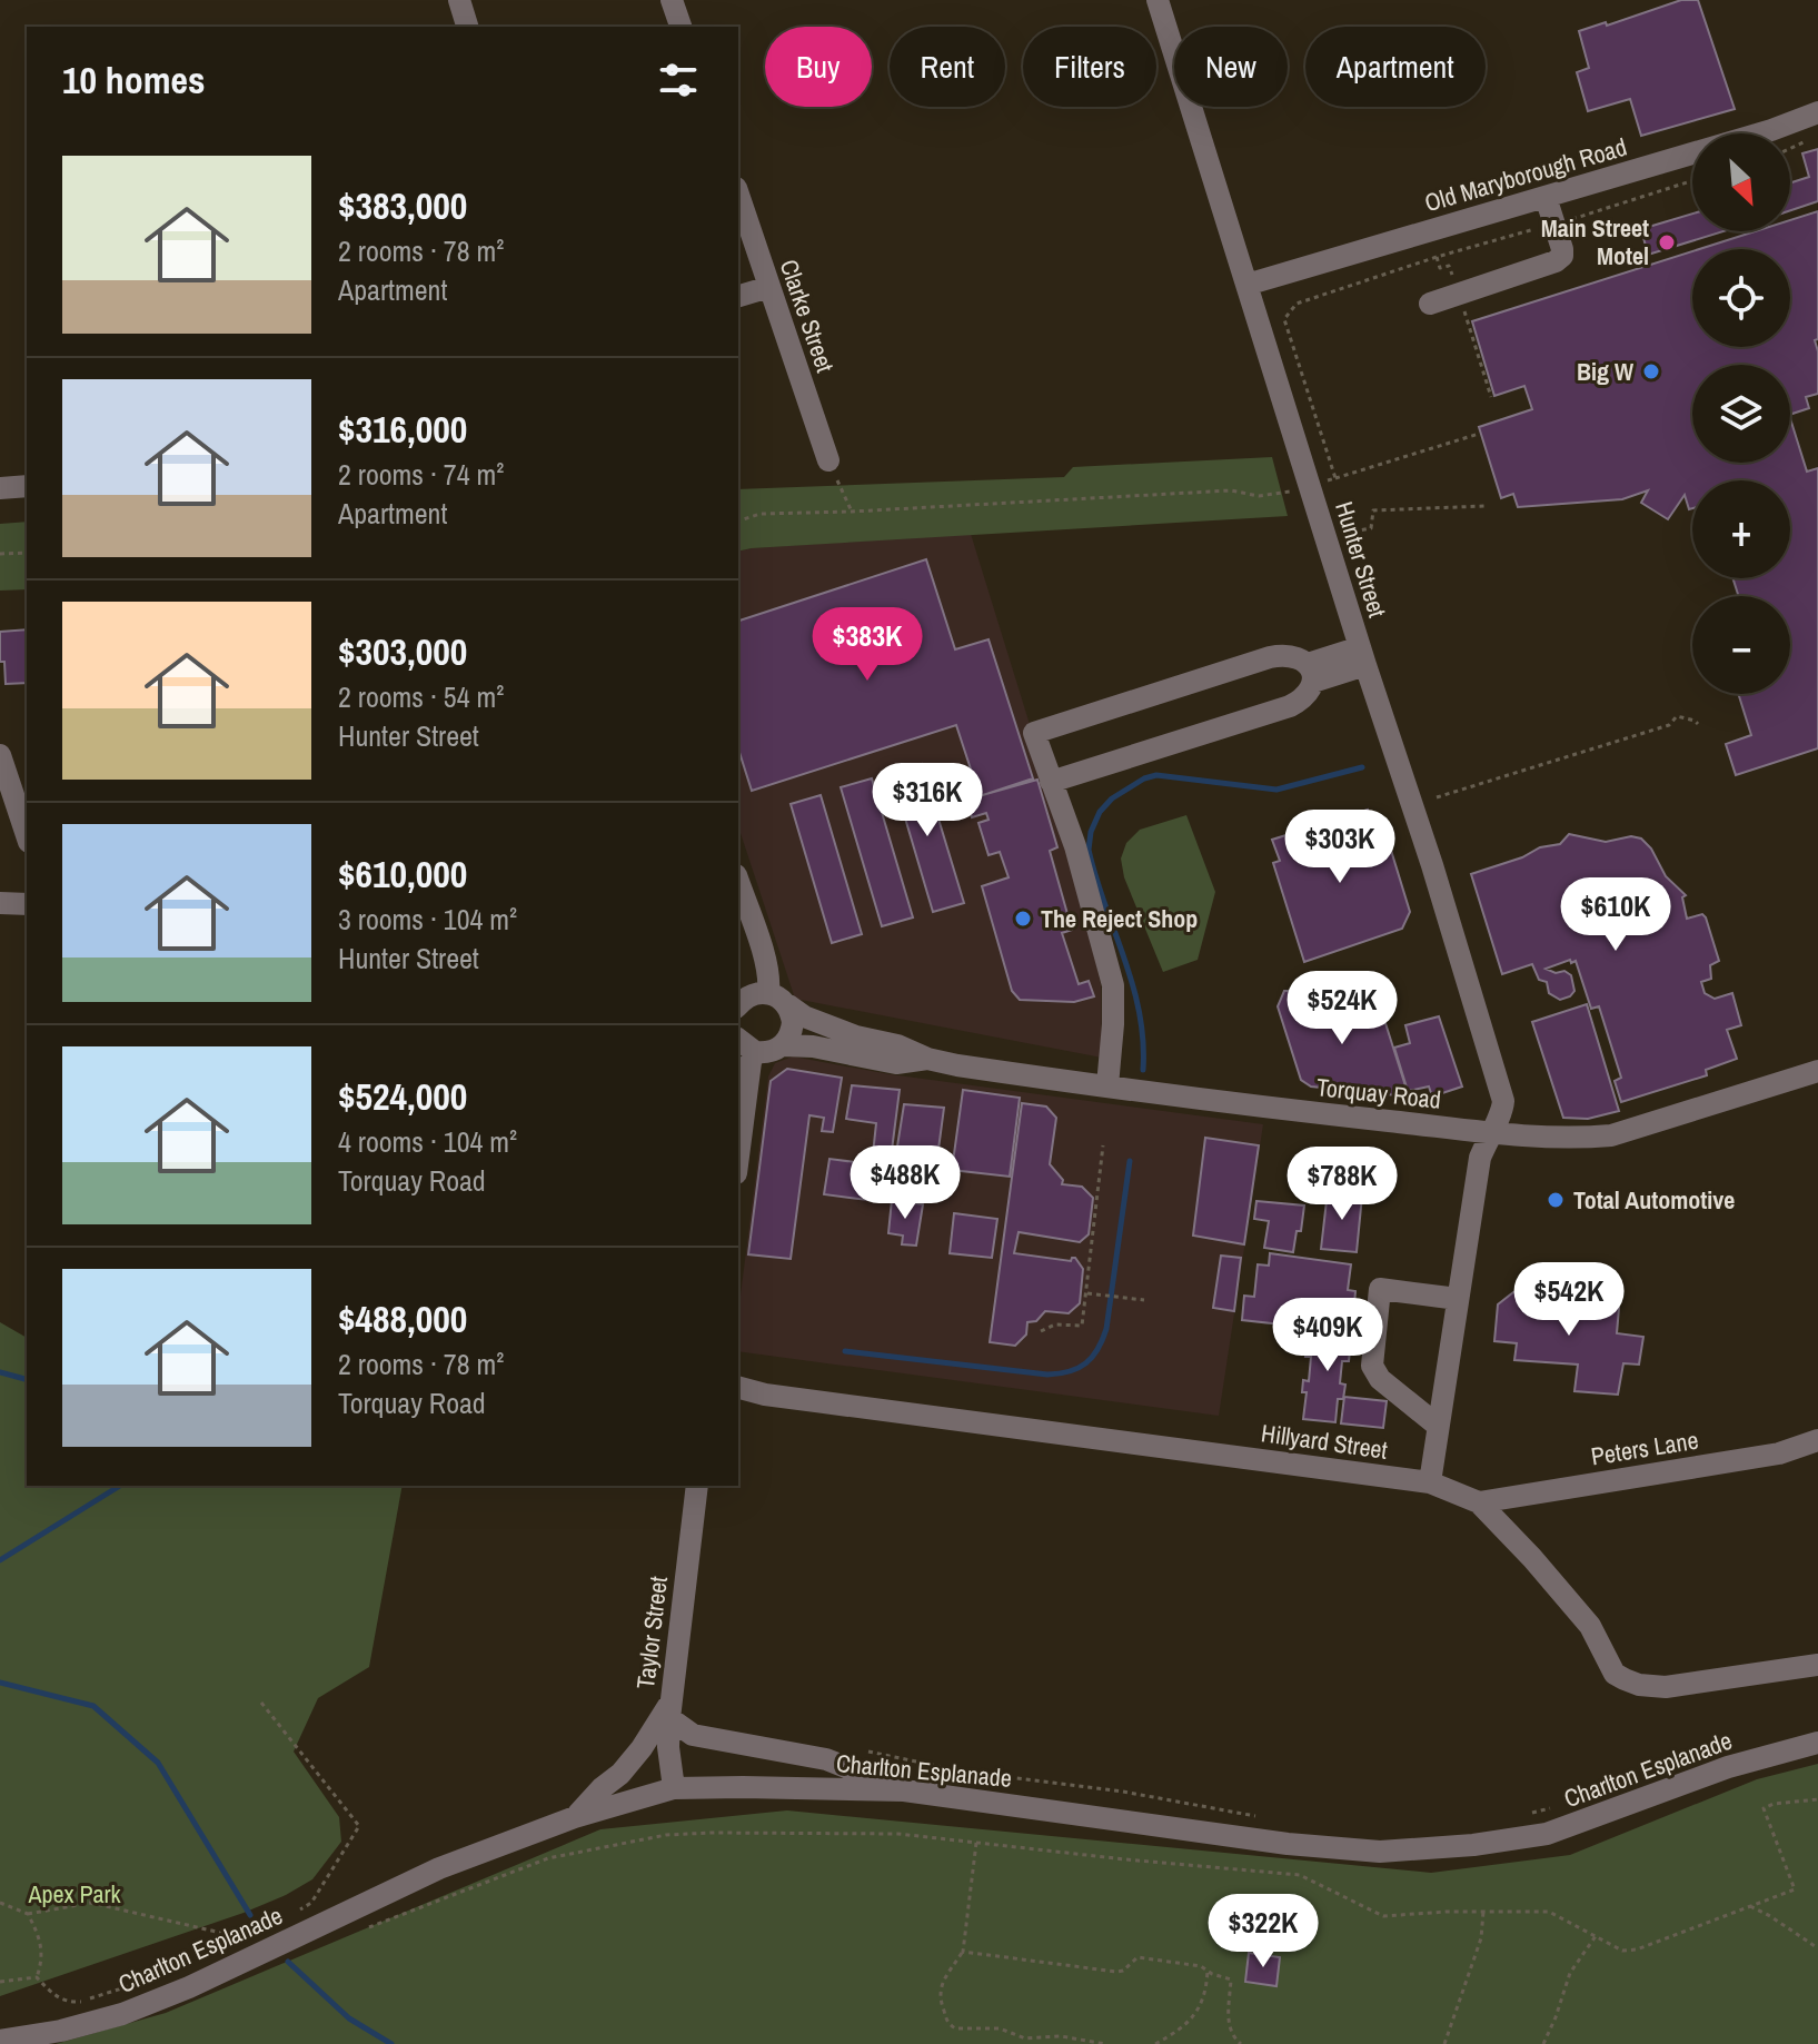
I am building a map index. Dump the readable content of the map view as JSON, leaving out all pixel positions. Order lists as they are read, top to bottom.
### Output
{
  "streets": {
    "street": [
      "Old Maryborough Road",
      "Clarke Street",
      "Hunter Street",
      "Torquay Road",
      "Hillyard Street",
      "Peters Lane",
      "Taylor Street",
      "Charlton Esplanade"
    ]
  },
  "crossings": [
    ["Old Maryborough Road", "Hunter Street"],
    ["Hunter Street", "Torquay Road"],
    ["Hunter Street", "Hillyard Street"],
    ["Hillyard Street", "Peters Lane"],
    ["Taylor Street", "Charlton Esplanade"]
  ],
  "parks": ["Apex Park"],
  "places": [
    "Main Street Motel",
    "Big W",
    "The Reject Shop",
    "Total Automotive"
  ],
  "north": "bottom right",
  "page": {
    "chip": [
      "Buy",
      "Rent",
      "Filters",
      "New",
      "Apartment"
    ],
    "heading": "10 homes",
    "map_buttons": ["+", "−"],
    "list": [
      {
        "name": "$383,000",
        "note": "2 rooms · 78 m² · Apartment"
      },
      {
        "name": "$316,000",
        "note": "2 rooms · 74 m² · Apartment"
      },
      {
        "name": "$303,000",
        "note": "2 rooms · 54 m² · Hunter Street"
      },
      {
        "name": "$610,000",
        "note": "3 rooms · 104 m² · Hunter Street"
      },
      {
        "name": "$524,000",
        "note": "4 rooms · 104 m² · Torquay Road"
      },
      {
        "name": "$488,000",
        "note": "2 rooms · 78 m² · Torquay Road"
      }
    ],
    "price": [
      "$383K",
      "$316K",
      "$303K",
      "$610K",
      "$524K",
      "$488K",
      "$788K",
      "$542K",
      "$409K",
      "$322K"
    ]
  }
}
